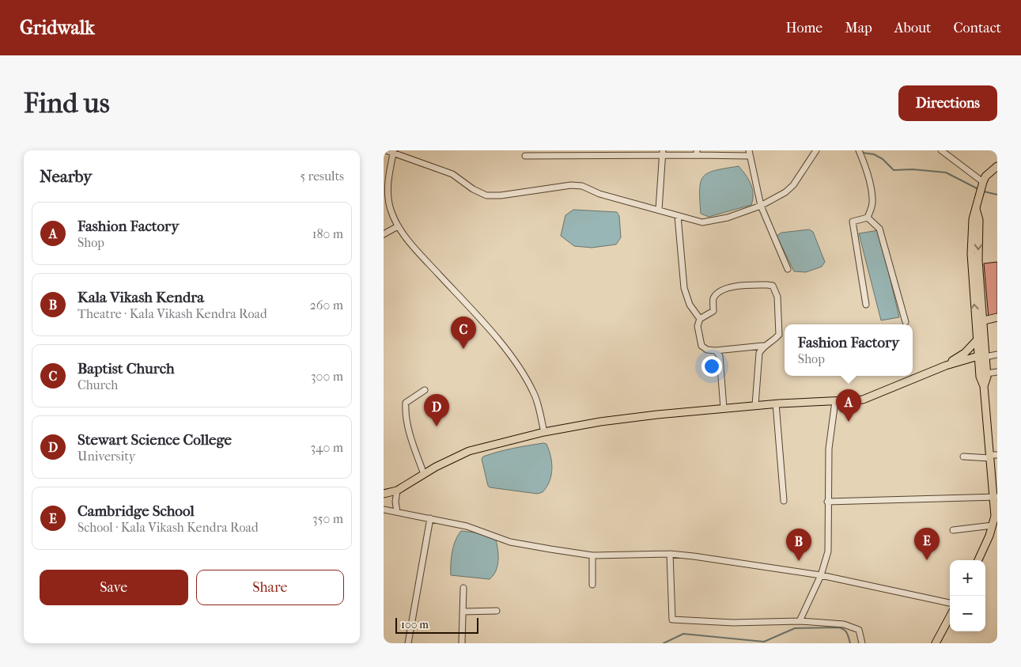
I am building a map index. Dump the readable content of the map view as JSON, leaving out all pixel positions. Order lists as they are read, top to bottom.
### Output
{
  "scale_bar": "100 m",
  "page": {
    "header": "Gridwalk",
    "nav": [
      "Home",
      "Map",
      "About",
      "Contact"
    ],
    "buttons": [
      "Directions",
      ["Save", "Share"]
    ],
    "title": "Find us",
    "heading": ["Nearby", "5 results"],
    "list": [
      {
        "mark": "A",
        "name": "Fashion Factory",
        "note": "Shop",
        "value": "180 m"
      },
      {
        "mark": "B",
        "name": "Kala Vikash Kendra",
        "note": "Theatre · Kala Vikash Kendra Road",
        "value": "260 m"
      },
      {
        "mark": "C",
        "name": "Baptist Church",
        "note": "Church",
        "value": "300 m"
      },
      {
        "mark": "D",
        "name": "Stewart Science College",
        "note": "University",
        "value": "340 m"
      },
      {
        "mark": "E",
        "name": "Cambridge School",
        "note": "School · Kala Vikash Kendra Road",
        "value": "350 m"
      }
    ],
    "pins": [
      "C",
      "A",
      "D",
      "E",
      "B"
    ],
    "popup": ["Fashion Factory", "Shop"],
    "map_buttons": ["+", "−"],
    "scale": "100 m"
  }
}
